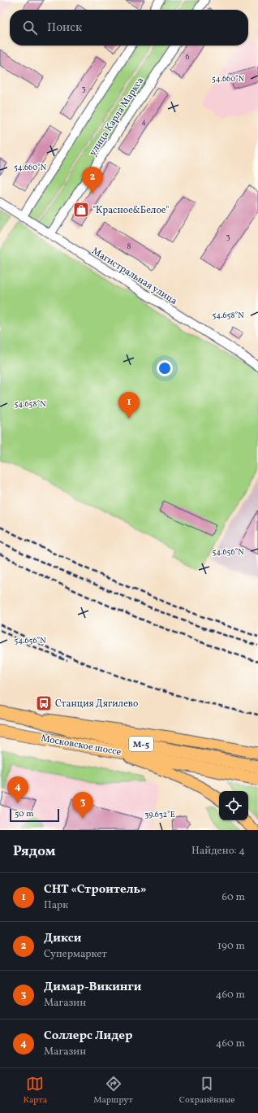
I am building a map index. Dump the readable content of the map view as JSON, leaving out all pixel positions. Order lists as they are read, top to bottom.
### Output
{
  "streets": {
    "highway": ["М-5", "Московское шоссе"],
    "street": ["улица Карла Маркса", "Магистральная улица"]
  },
  "crossings": [
    ["улица Карла Маркса", "Магистральная улица"]
  ],
  "places": {
    "shop": ["\"Красное&Белое\""],
    "bus stop": ["Станция Дягилево"]
  },
  "house_numbers": [
    "6",
    "3",
    "4",
    "3",
    "8"
  ],
  "scale_bar": "50 m",
  "page": {
    "search": "Поиск",
    "pins": [
      "2",
      "1",
      "4",
      "3"
    ],
    "scale": "50 m",
    "heading": ["Рядом", "Найдено: 4"],
    "list": [
      {
        "mark": "1",
        "name": "СНТ «Строитель»",
        "note": "Парк",
        "value": "60 m"
      },
      {
        "mark": "2",
        "name": "Дикси",
        "note": "Супермаркет",
        "value": "190 m"
      },
      {
        "mark": "3",
        "name": "Димар-Викинги",
        "note": "Магазин",
        "value": "460 m"
      },
      {
        "mark": "4",
        "name": "Соллерс Лидер",
        "note": "Магазин",
        "value": "460 m"
      }
    ],
    "nav": ["Карта", "Маршрут", "Сохранённые"]
  },
  "coordinates": [
    "54.660°N",
    "54.658°N",
    "54.656°N",
    "39.632°E"
  ]
}
